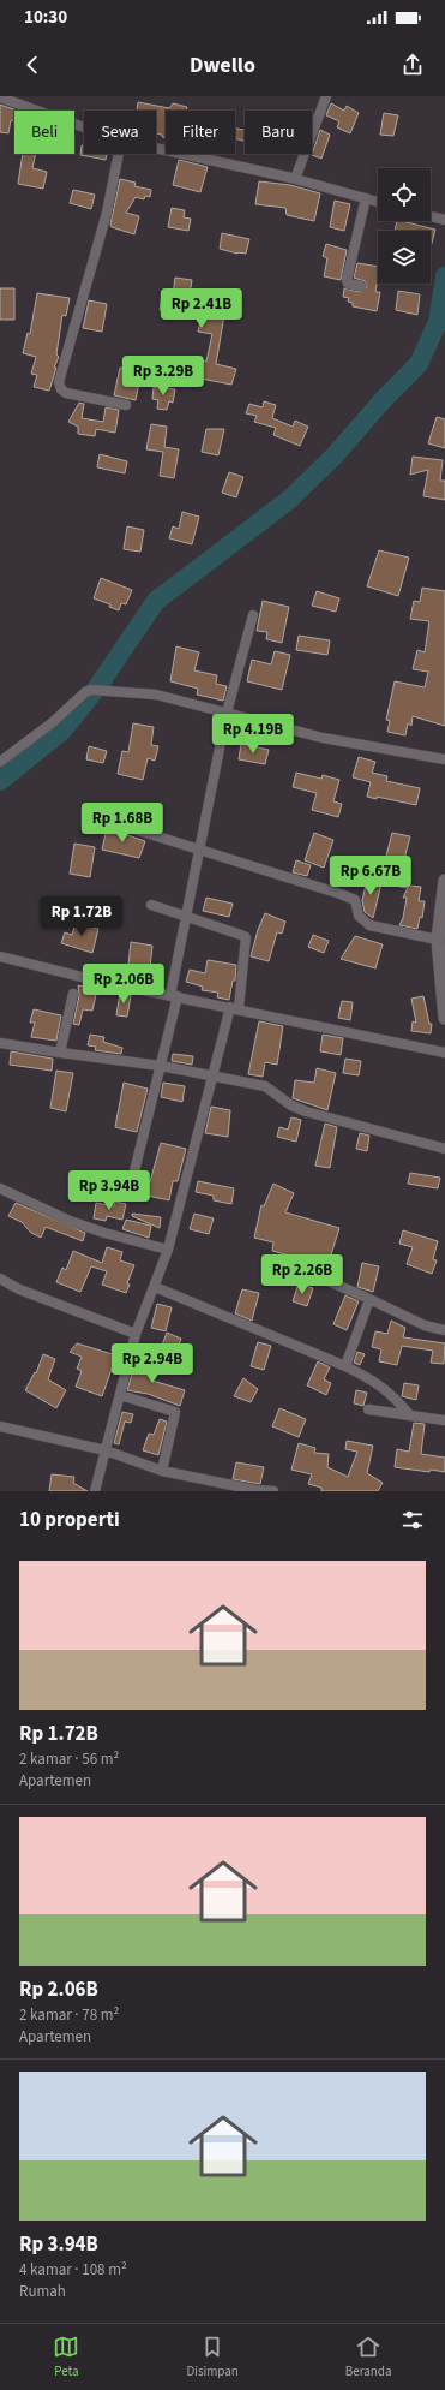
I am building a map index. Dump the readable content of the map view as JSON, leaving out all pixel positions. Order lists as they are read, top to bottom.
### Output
{
  "page": {
    "status": "10:30",
    "header": "Dwello",
    "chip": [
      "Beli",
      "Sewa",
      "Filter",
      "Baru"
    ],
    "price": [
      "Rp 2.41B",
      "Rp 3.29B",
      "Rp 4.19B",
      "Rp 1.68B",
      "Rp 6.67B",
      "Rp 1.72B",
      "Rp 2.06B",
      "Rp 3.94B",
      "Rp 2.26B",
      "Rp 2.94B"
    ],
    "heading": "10 properti",
    "list": [
      {
        "name": "Rp 1.72B",
        "note": "2 kamar · 56 m² · Apartemen"
      },
      {
        "name": "Rp 2.06B",
        "note": "2 kamar · 78 m² · Apartemen"
      },
      {
        "name": "Rp 3.94B",
        "note": "4 kamar · 108 m² · Rumah"
      }
    ],
    "tabs": ["Peta", "Disimpan", "Beranda"]
  }
}
